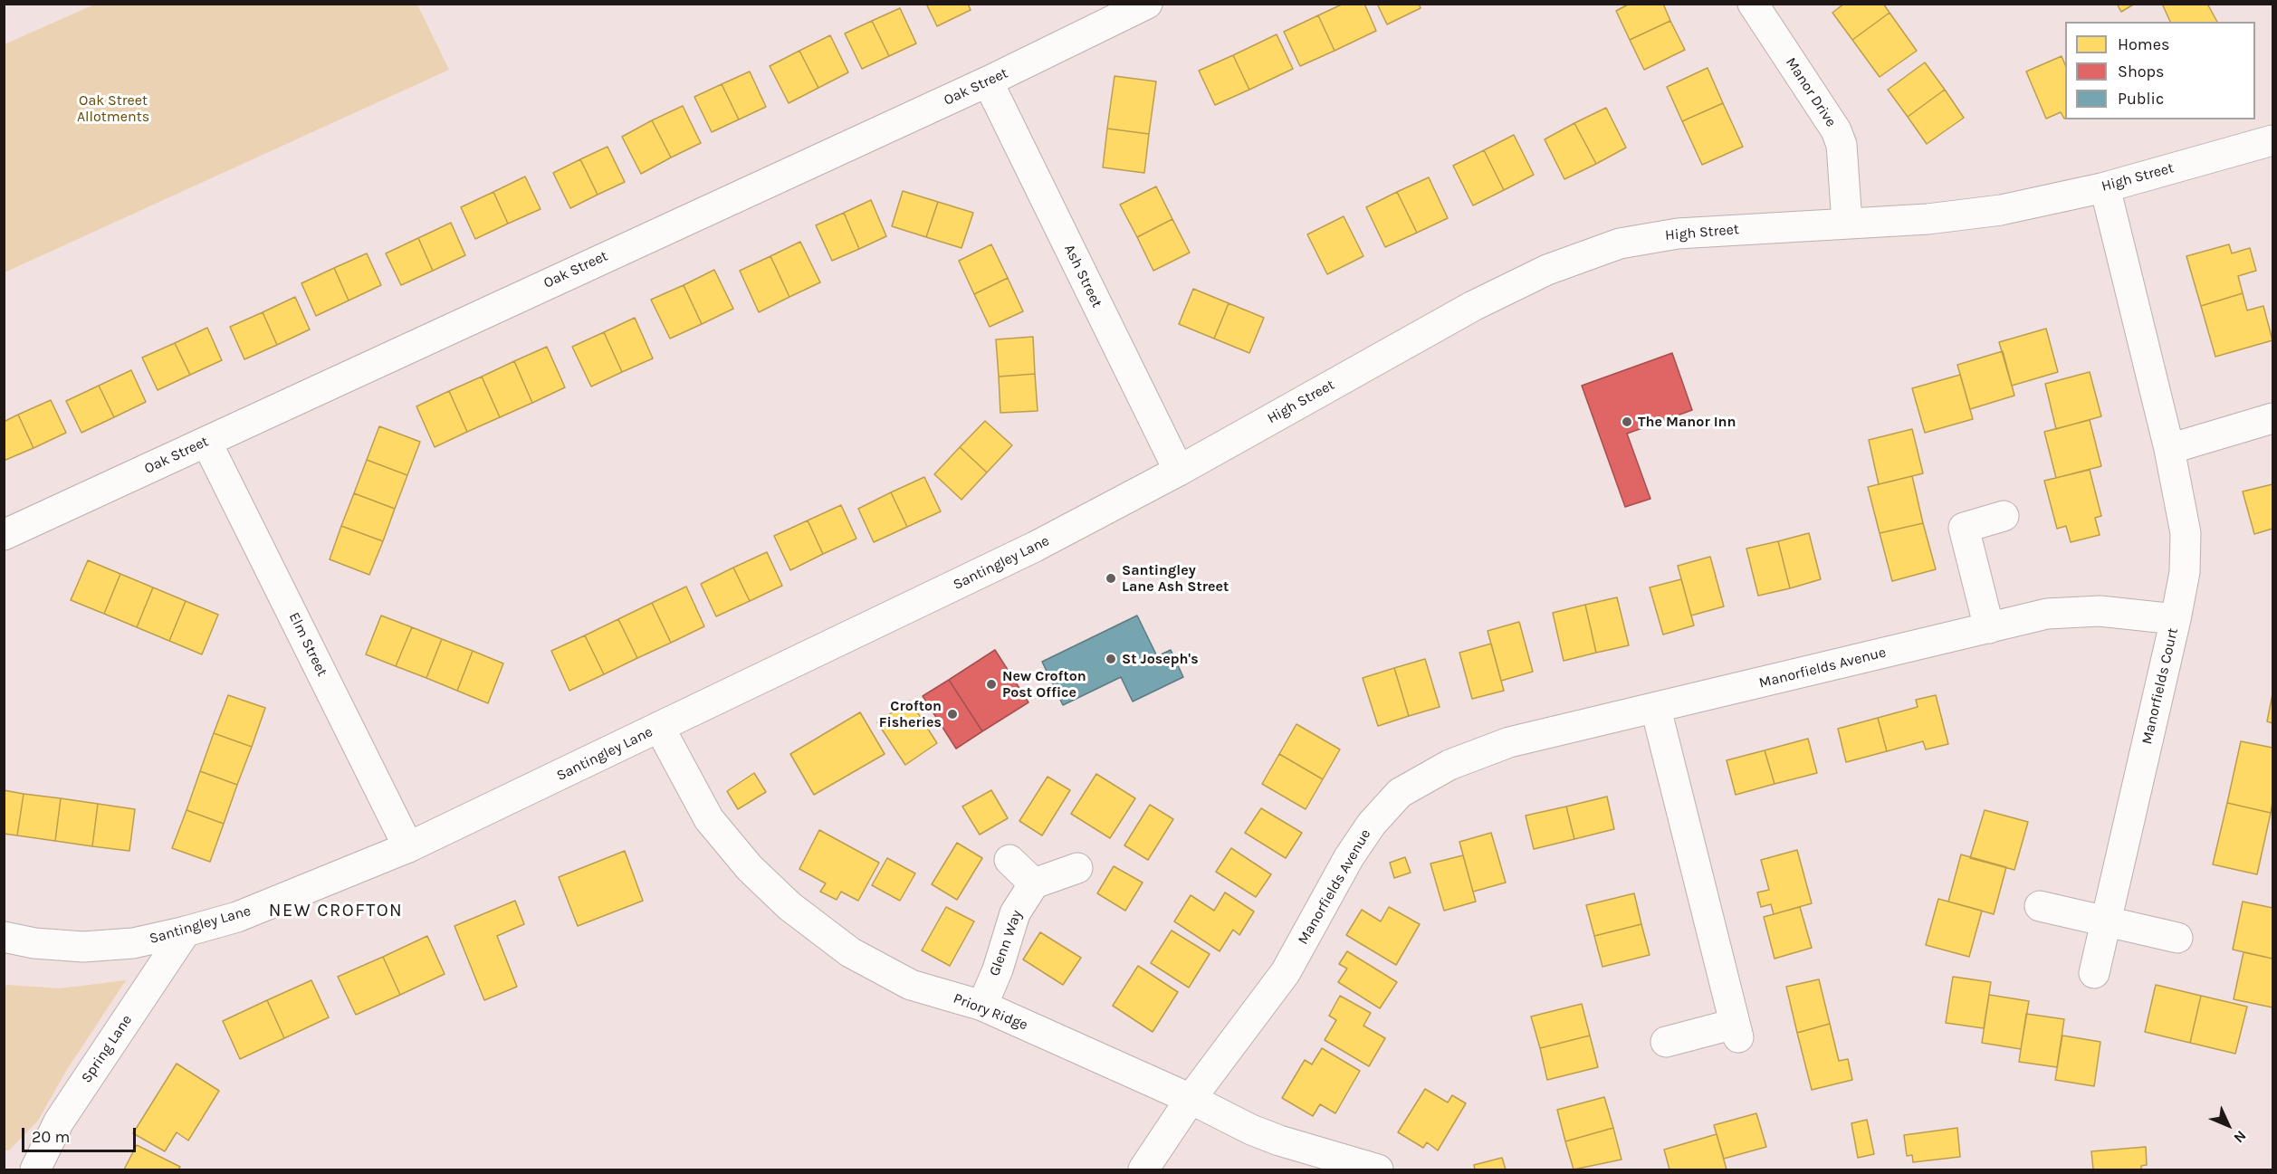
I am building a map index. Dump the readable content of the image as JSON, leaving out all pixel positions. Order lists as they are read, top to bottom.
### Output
{
  "streets": {
    "street": [
      "Oak Street",
      "Manor Drive",
      "High Street",
      "Ash Street",
      "Santingley Lane",
      "Elm Street",
      "Manorfields Avenue",
      "Manorfields Court",
      "Glenn Way",
      "Priory Ridge",
      "Spring Lane"
    ]
  },
  "crossings": [
    ["Oak Street", "Ash Street"],
    ["Oak Street", "Elm Street"],
    ["Manor Drive", "High Street"],
    ["High Street", "Ash Street"],
    ["High Street", "Santingley Lane"],
    ["High Street", "Manorfields Court"],
    ["Ash Street", "Santingley Lane"],
    ["Santingley Lane", "Elm Street"],
    ["Santingley Lane", "Priory Ridge"],
    ["Santingley Lane", "Spring Lane"],
    ["Manorfields Avenue", "Manorfields Court"],
    ["Manorfields Avenue", "Priory Ridge"],
    ["Glenn Way", "Priory Ridge"]
  ],
  "districts": ["NEW CROFTON"],
  "parks": ["Oak Street Allotments"],
  "places": [
    "The Manor Inn",
    "Santingley Lane Ash Street",
    "St Joseph's",
    "New Crofton Post Office",
    "Crofton Fisheries"
  ],
  "legend": ["Homes", "Shops", "Public"],
  "scale_bar": "20 m",
  "north": "bottom right"
}
